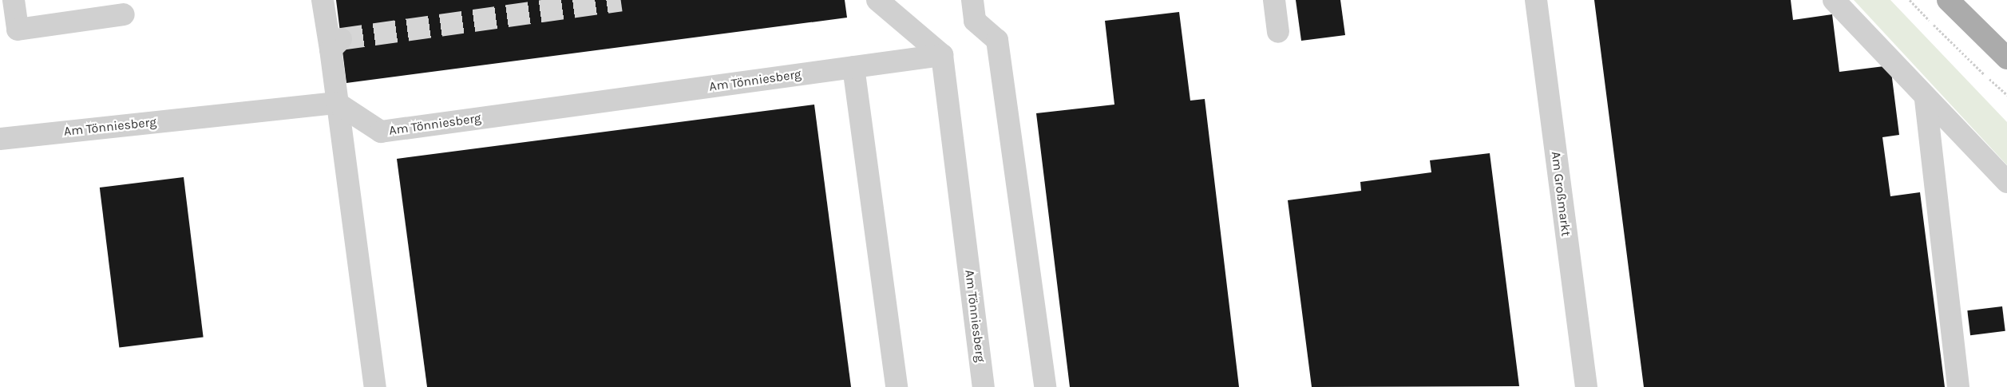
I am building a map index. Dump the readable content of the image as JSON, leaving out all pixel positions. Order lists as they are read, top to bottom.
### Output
{
  "streets": {
    "street": ["Am Tönniesberg", "Am Großmarkt"]
  }
}
